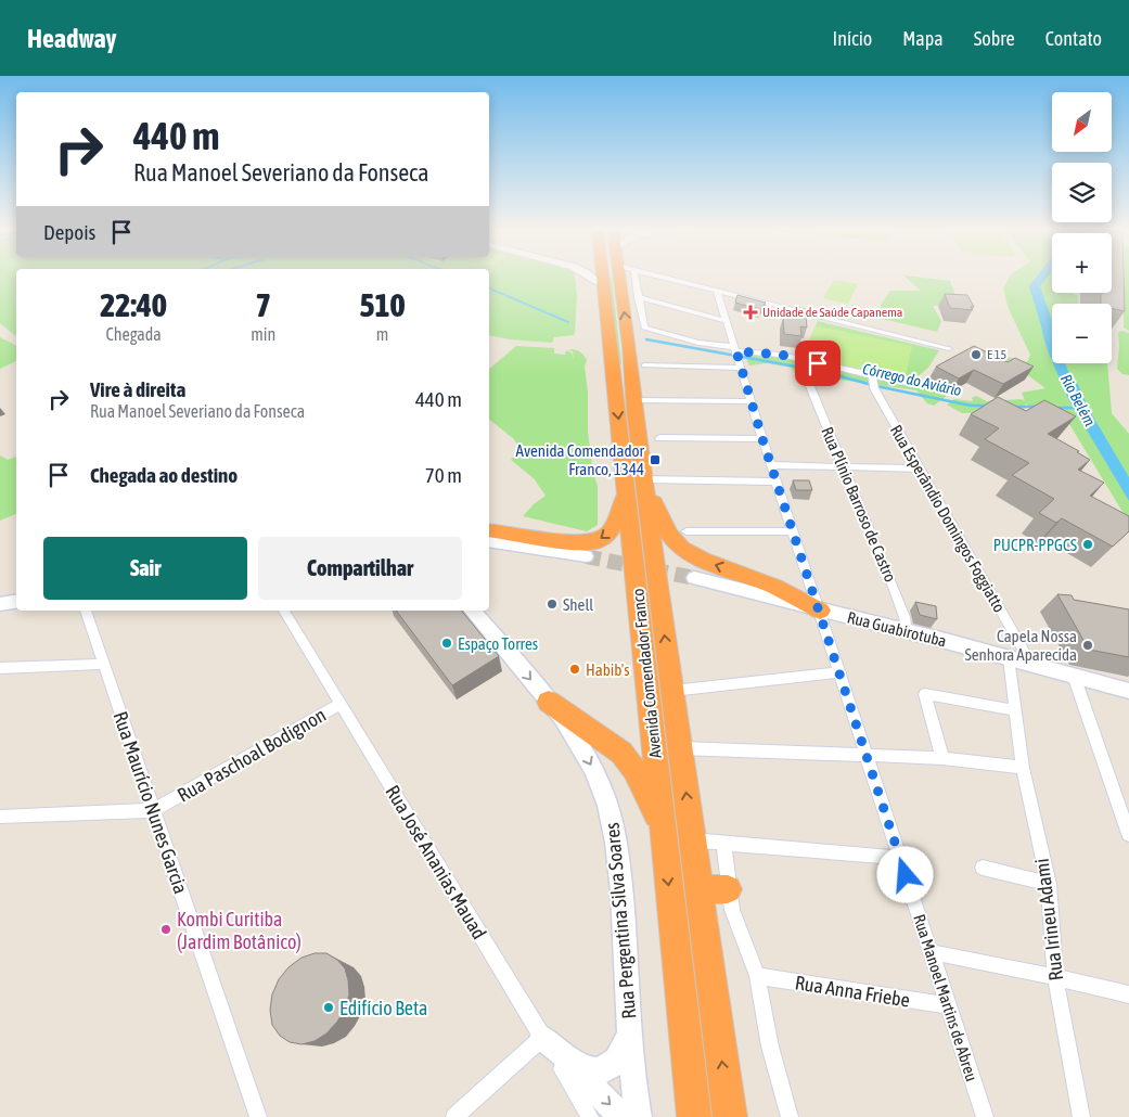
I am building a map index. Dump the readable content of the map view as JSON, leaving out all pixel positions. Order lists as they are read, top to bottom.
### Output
{
  "streets": {
    "highway": ["Avenida Comendador Franco"],
    "main road": ["Rua Guabirotuba", "Rua Pergentina Silva Soares"],
    "street": [
      "Rua Plínio Barroso de Castro",
      "Rua Esperândio Domingos Foggiatto",
      "Rua Paschoal Bodignon",
      "Rua Maurício Nunes Garcia",
      "Rua José Ananias Mauad",
      "Rua Irineu Adami",
      "Rua Anna Friebe",
      "Rua Manoel Martins de Abreu"
    ]
  },
  "crossings": [
    ["Rua Plínio Barroso de Castro", "Rua Guabirotuba"],
    ["Rua Esperândio Domingos Foggiatto", "Rua Guabirotuba"],
    ["Rua Guabirotuba", "Rua Irineu Adami"],
    ["Rua Guabirotuba", "Rua Manoel Martins de Abreu"],
    ["Rua Paschoal Bodignon", "Rua Maurício Nunes Garcia"],
    ["Rua Paschoal Bodignon", "Rua José Ananias Mauad"],
    ["Rua Anna Friebe", "Rua Manoel Martins de Abreu"]
  ],
  "one_way": ["Rua Pergentina Silva Soares"],
  "water": ["Córrego do Aviário", "Rio Belém"],
  "places": {
    "health": ["Unidade de Saúde Capanema"],
    "other": [
      "E 15",
      "PUCPR-PPGCS",
      "Shell",
      "Espaço Torres",
      "Capela Nossa Senhora Aparecida",
      "Habib's",
      "Kombi Curitiba (Jardim Botânico)",
      "Edifício Beta"
    ],
    "transit": ["Avenida Comendador Franco, 1344"]
  },
  "north": "bottom left",
  "page": {
    "header": "Headway",
    "nav": [
      "Início",
      "Mapa",
      "Sobre",
      "Contato"
    ],
    "map_buttons": ["+", "−"],
    "turn": ["440 m", "Rua Manoel Severiano da Fonseca"],
    "then": "Depois",
    "eta": [
      "22:40",
      "Chegada",
      "7",
      "min",
      "510",
      "m"
    ],
    "list": [
      {
        "name": "Vire à direita",
        "note": "Rua Manoel Severiano da Fonseca",
        "value": "440 m"
      },
      {
        "name": "Chegada ao destino",
        "value": "70 m"
      }
    ],
    "buttons": ["Sair", "Compartilhar"]
  }
}
